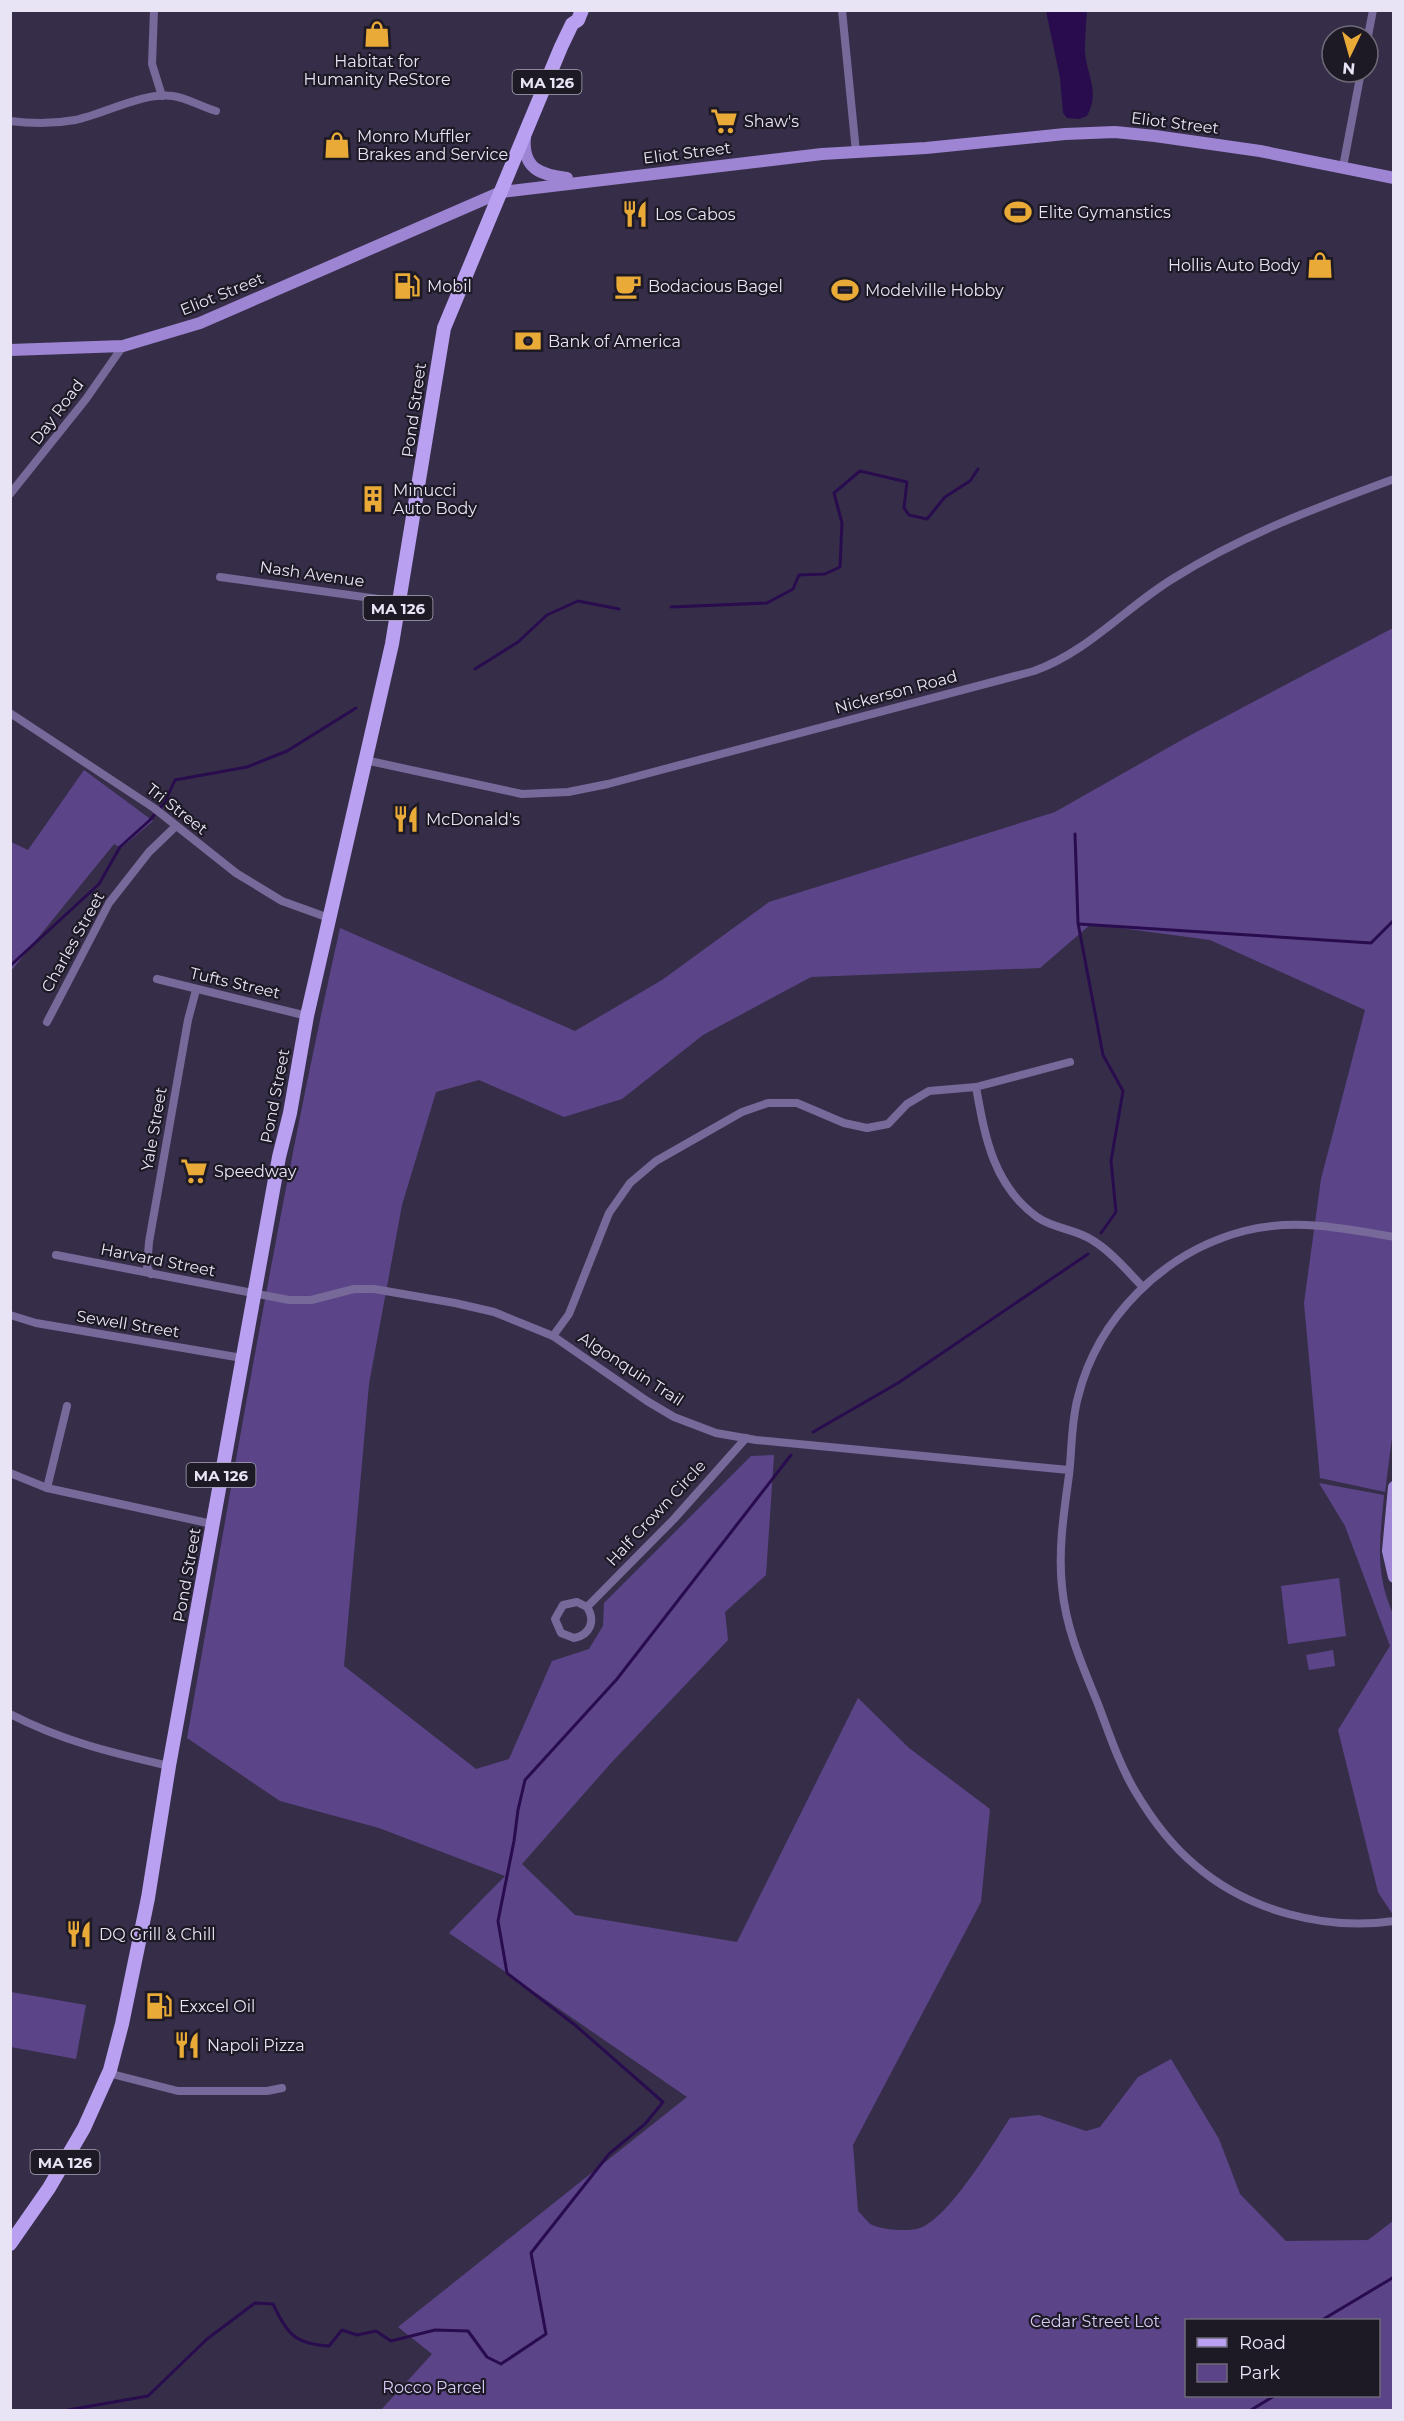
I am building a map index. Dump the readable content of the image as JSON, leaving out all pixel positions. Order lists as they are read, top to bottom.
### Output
{
  "streets": {
    "main road": ["MA 126", "Eliot Street", "Pond Street"],
    "street": [
      "Day Road",
      "Nash Avenue",
      "Nickerson Road",
      "Tri Street",
      "Charles Street",
      "Tufts Street",
      "Yale Street",
      "Harvard Street",
      "Sewell Street",
      "Algonquin Trail",
      "Half Crown Circle"
    ]
  },
  "crossings": [
    ["Eliot Street", "Pond Street"],
    ["Eliot Street", "Day Road"],
    ["Pond Street", "Nash Avenue"],
    ["Pond Street", "Nickerson Road"],
    ["Pond Street", "Tri Street"],
    ["Pond Street", "Tufts Street"],
    ["Pond Street", "Harvard Street"],
    ["Pond Street", "Sewell Street"],
    ["Pond Street", "Algonquin Trail"],
    ["Tri Street", "Charles Street"],
    ["Tufts Street", "Yale Street"],
    ["Yale Street", "Harvard Street"],
    ["Harvard Street", "Algonquin Trail"],
    ["Algonquin Trail", "Half Crown Circle"]
  ],
  "parks": ["Cedar Street Lot", "Rocco Parcel"],
  "places": {
    "shop": ["Habitat for Humanity ReStore", "Monro Muffler Brakes and Service", "Hollis Auto Body"],
    "supermarket": ["Shaw's", "Speedway"],
    "sports": ["Elite Gymanstics", "Modelville Hobby"],
    "restaurant": [
      "Los Cabos",
      "McDonald's",
      "DQ Grill & Chill",
      "Napoli Pizza"
    ],
    "fuel station": ["Mobil", "Exxcel Oil"],
    "cafe": ["Bodacious Bagel"],
    "bank": ["Bank of America"],
    "building": ["Minucci Auto Body"]
  },
  "legend": ["Road", "Park"],
  "north": "bottom"
}
